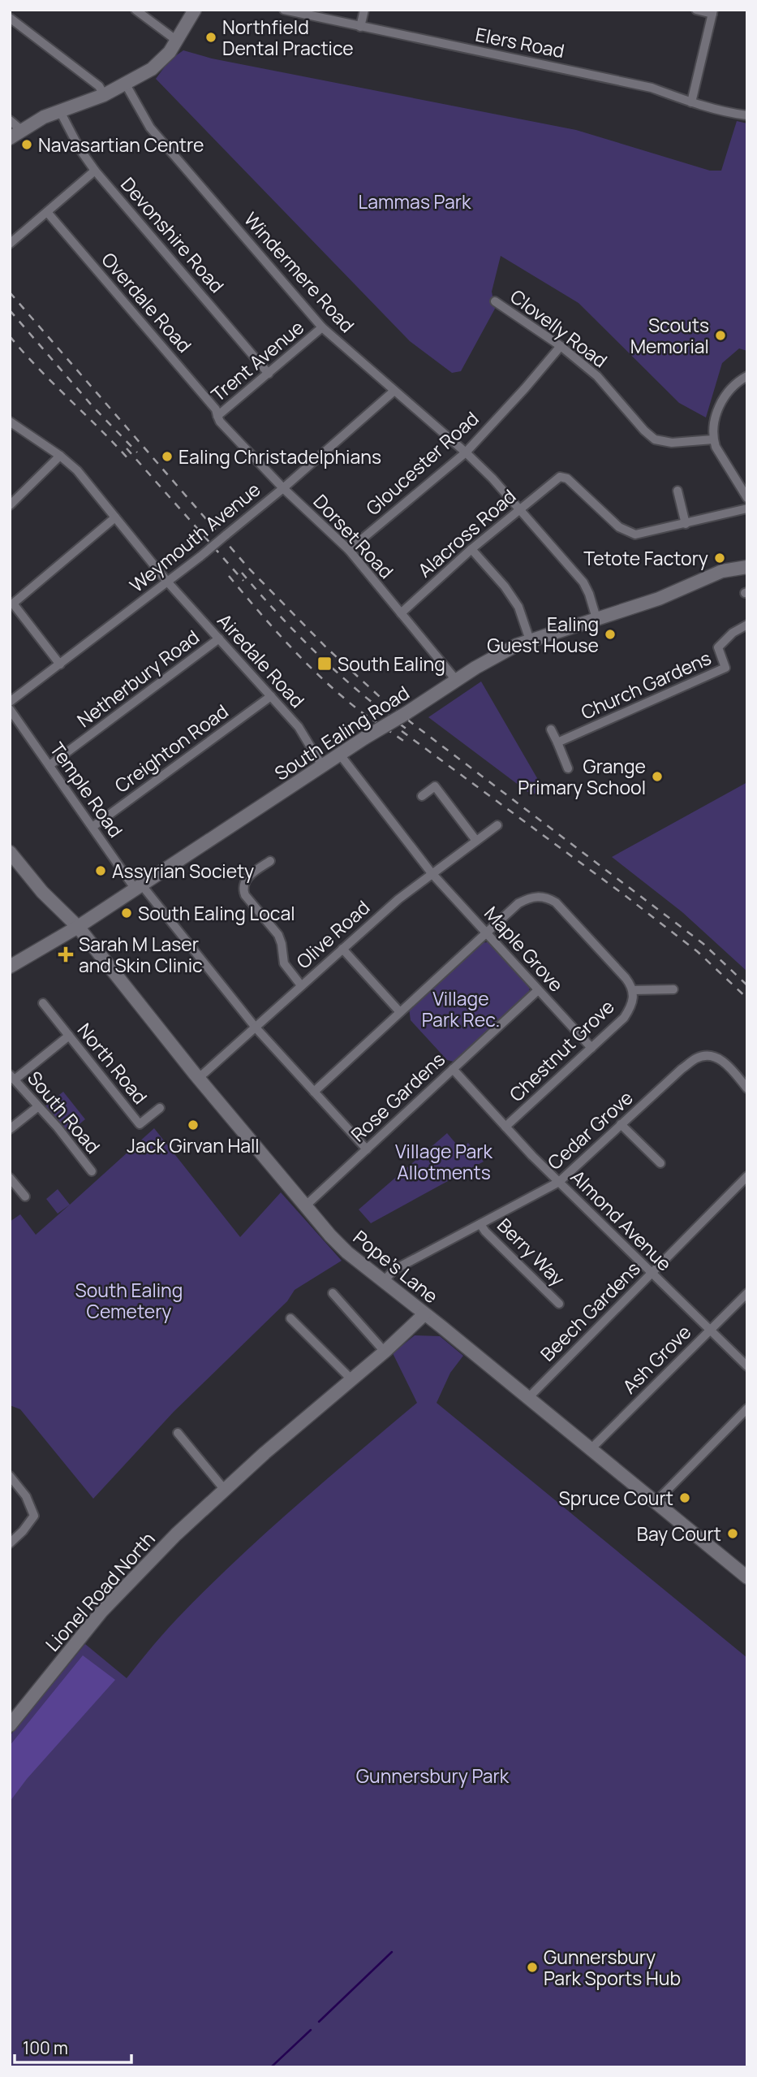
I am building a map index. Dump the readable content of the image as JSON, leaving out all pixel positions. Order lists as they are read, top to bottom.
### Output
{
  "streets": {
    "main road": ["South Ealing Road", "Pope's Lane", "Lionel Road North"],
    "street": [
      "Elers Road",
      "Devonshire Road",
      "Windermere Road",
      "Overdale Road",
      "Clovelly Road",
      "Trent Avenue",
      "Gloucester Road",
      "Alacross Road",
      "Dorset Road",
      "Weymouth Avenue",
      "Airedale Road",
      "Netherbury Road",
      "Church Gardens",
      "Creighton Road",
      "Temple Road",
      "Olive Road",
      "Maple Grove",
      "Chestnut Grove",
      "North Road",
      "Rose Gardens",
      "South Road",
      "Cedar Grove",
      "Almond Avenue",
      "Berry Way",
      "Beech Gardens",
      "Ash Grove"
    ]
  },
  "crossings": [
    ["Devonshire Road", "Trent Avenue"],
    ["Windermere Road", "Trent Avenue"],
    ["Windermere Road", "Gloucester Road"],
    ["Windermere Road", "Alacross Road"],
    ["Windermere Road", "Weymouth Avenue"],
    ["Windermere Road", "South Ealing Road"],
    ["Overdale Road", "Trent Avenue"],
    ["Overdale Road", "Dorset Road"],
    ["Clovelly Road", "Gloucester Road"],
    ["Trent Avenue", "Dorset Road"],
    ["Gloucester Road", "Dorset Road"],
    ["Alacross Road", "Dorset Road"],
    ["Dorset Road", "Weymouth Avenue"],
    ["Dorset Road", "South Ealing Road"],
    ["Weymouth Avenue", "Airedale Road"],
    ["Airedale Road", "Netherbury Road"],
    ["Airedale Road", "South Ealing Road"],
    ["Airedale Road", "Creighton Road"],
    ["Netherbury Road", "Temple Road"],
    ["South Ealing Road", "Temple Road"],
    ["South Ealing Road", "Maple Grove"],
    ["South Ealing Road", "Pope's Lane"],
    ["Creighton Road", "Temple Road"],
    ["Temple Road", "Olive Road"],
    ["Temple Road", "Rose Gardens"],
    ["Olive Road", "Maple Grove"],
    ["Olive Road", "Pope's Lane"],
    ["Maple Grove", "Chestnut Grove"],
    ["Maple Grove", "Rose Gardens"],
    ["Chestnut Grove", "Almond Avenue"],
    ["Rose Gardens", "Almond Avenue"],
    ["Rose Gardens", "Pope's Lane"],
    ["Cedar Grove", "Almond Avenue"],
    ["Cedar Grove", "Berry Way"],
    ["Cedar Grove", "Pope's Lane"],
    ["Almond Avenue", "Beech Gardens"],
    ["Almond Avenue", "Ash Grove"],
    ["Pope's Lane", "Beech Gardens"],
    ["Pope's Lane", "Ash Grove"],
    ["Pope's Lane", "Lionel Road North"]
  ],
  "parks": [
    "Lammas Park",
    "Village Park Rec.",
    "Village Park Allotments",
    "South Ealing Cemetery",
    "Gunnersbury Park"
  ],
  "places": {
    "other": [
      "Northfield Dental Practice",
      "Navasartian Centre",
      "Scouts Memorial",
      "Ealing Christadelphians",
      "Tetote Factory",
      "Ealing Guest House",
      "Grange Primary School",
      "Assyrian Society",
      "South Ealing Local",
      "Jack Girvan Hall",
      "Spruce Court",
      "Bay Court",
      "Gunnersbury Park Sports Hub"
    ],
    "transit": ["South Ealing"],
    "health": ["Sarah M Laser and Skin Clinic"]
  },
  "scale_bar": "100 m"
}
